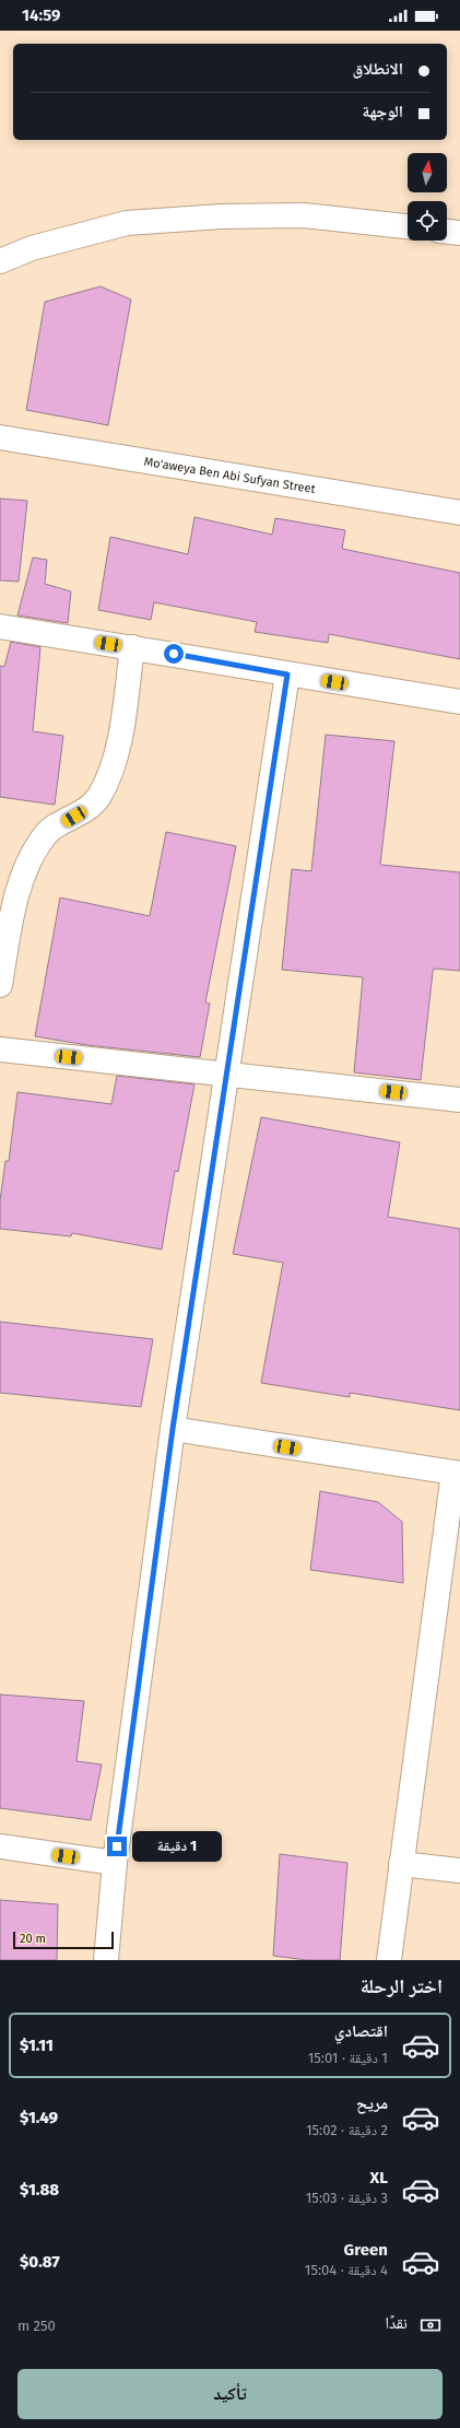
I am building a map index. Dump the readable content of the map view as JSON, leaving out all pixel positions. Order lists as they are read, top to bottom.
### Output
{
  "streets": {
    "street": ["Mo'aweya Ben Abi Sufyan Street"]
  },
  "scale_bar": "20 m",
  "north": "top",
  "page": {
    "status": "14:59",
    "banner": ["الانطلاق", "الوجهة"],
    "bubble": "1 دقيقة",
    "scale": "20 m",
    "heading": "اختر الرحلة",
    "list": [
      {
        "name": "اقتصادي",
        "note": "1 دقيقة · 15:01",
        "value": "$1.11"
      },
      {
        "name": "مريح",
        "note": "2 دقيقة · 15:02",
        "value": "$1.49"
      },
      {
        "name": "XL",
        "note": "3 دقيقة · 15:03",
        "value": "$1.88"
      },
      {
        "name": "Green",
        "note": "4 دقيقة · 15:04",
        "value": "$0.87"
      }
    ],
    "pay": ["نقدًا", "250 m"],
    "buttons": "تأكيد"
  }
}
